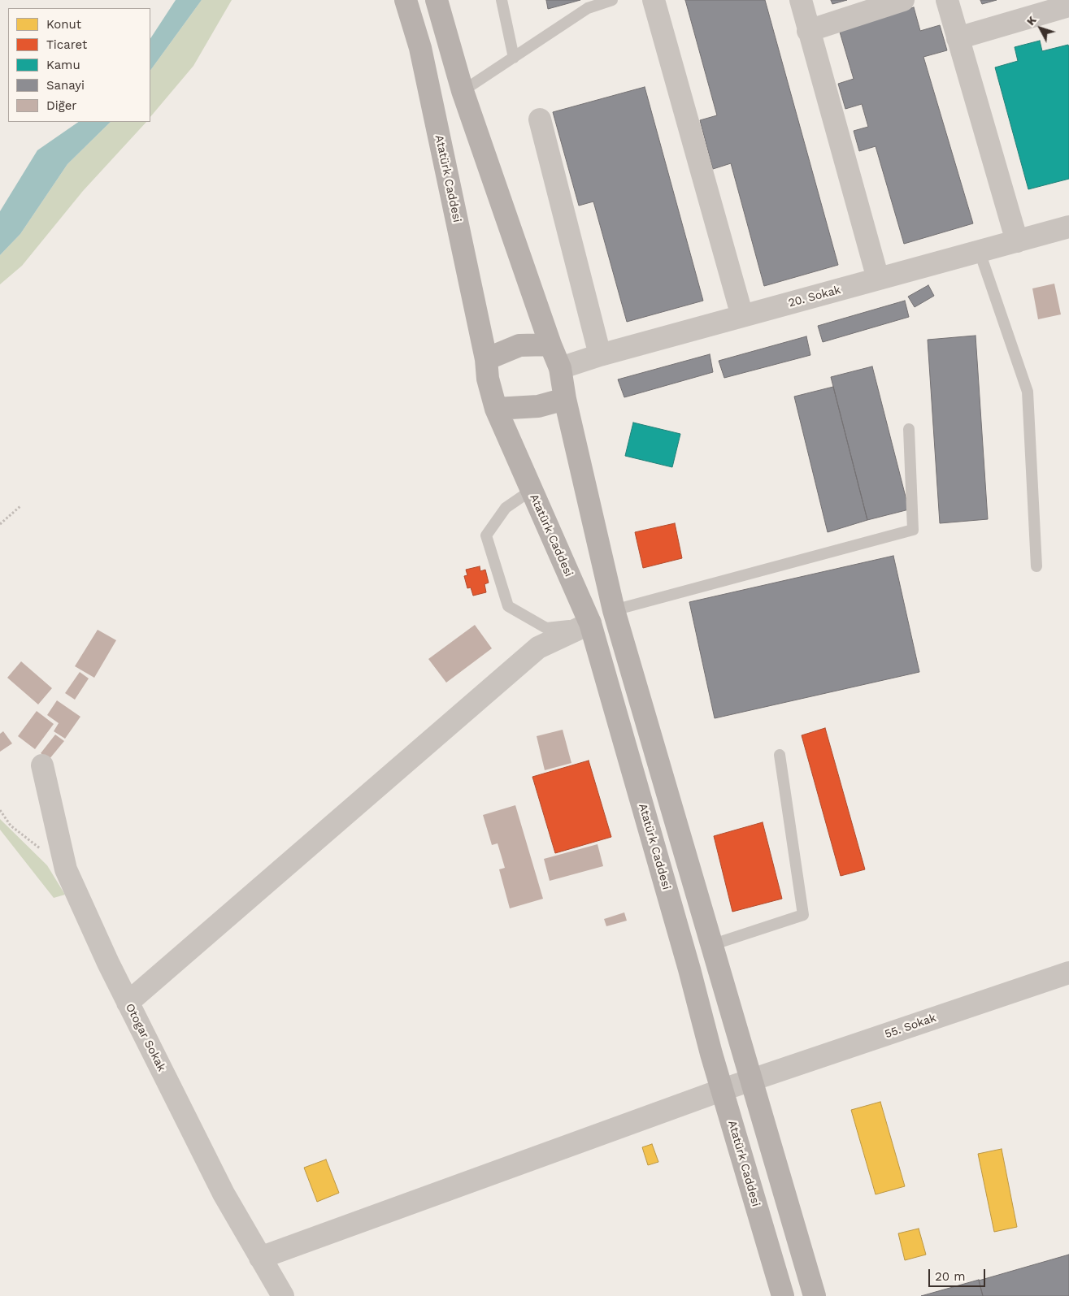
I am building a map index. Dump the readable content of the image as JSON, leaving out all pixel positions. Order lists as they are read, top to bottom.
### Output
{
  "streets": {
    "main road": ["Atatürk Caddesi"],
    "street": ["20. Sokak", "55. Sokak", "Otogar Sokak"]
  },
  "crossings": [
    ["Atatürk Caddesi", "55. Sokak"],
    ["55. Sokak", "Otogar Sokak"]
  ],
  "legend": [
    "Konut",
    "Ticaret",
    "Kamu",
    "Sanayi",
    "Diğer"
  ],
  "scale_bar": "20 m",
  "north": "top left"
}
